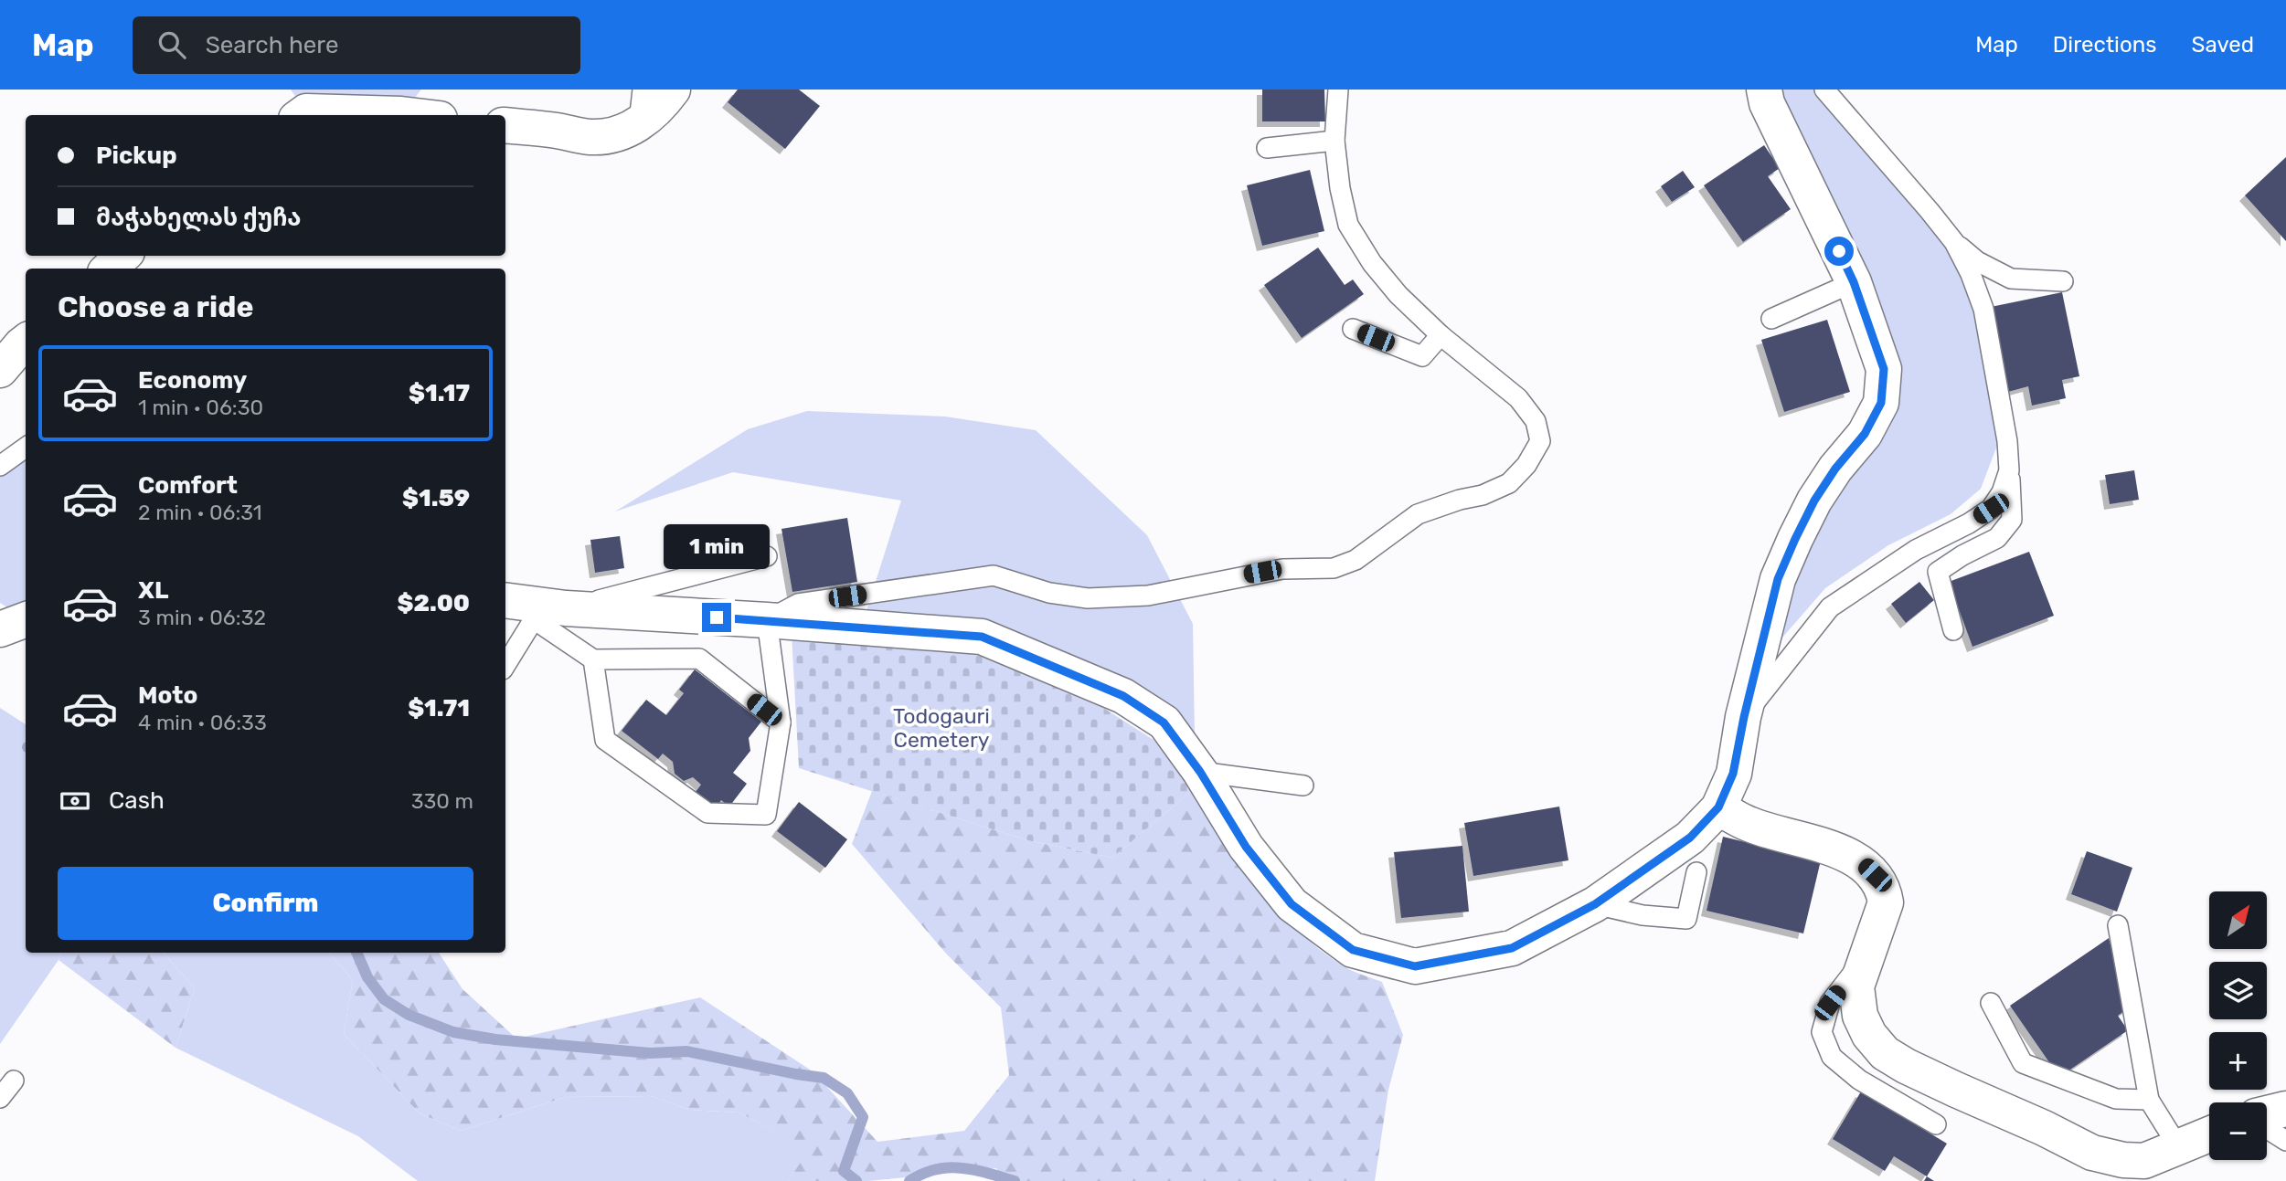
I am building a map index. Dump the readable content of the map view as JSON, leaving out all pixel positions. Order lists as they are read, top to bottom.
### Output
{
  "parks": ["Todogauri Cemetery"],
  "north": "top right",
  "page": {
    "header": "Map",
    "search": "Search here",
    "nav": ["Map", "Directions", "Saved"],
    "banner": ["Pickup", "მაჭახელას ქუჩა"],
    "heading": "Choose a ride",
    "list": [
      {
        "name": "Economy",
        "note": "1 min · 06:30",
        "value": "$1.17"
      },
      {
        "name": "Comfort",
        "note": "2 min · 06:31",
        "value": "$1.59"
      },
      {
        "name": "XL",
        "note": "3 min · 06:32",
        "value": "$2.00"
      },
      {
        "name": "Moto",
        "note": "4 min · 06:33",
        "value": "$1.71"
      }
    ],
    "bubble": "1 min",
    "pay": ["Cash", "330 m"],
    "buttons": "Confirm",
    "map_buttons": ["+", "−"]
  }
}
